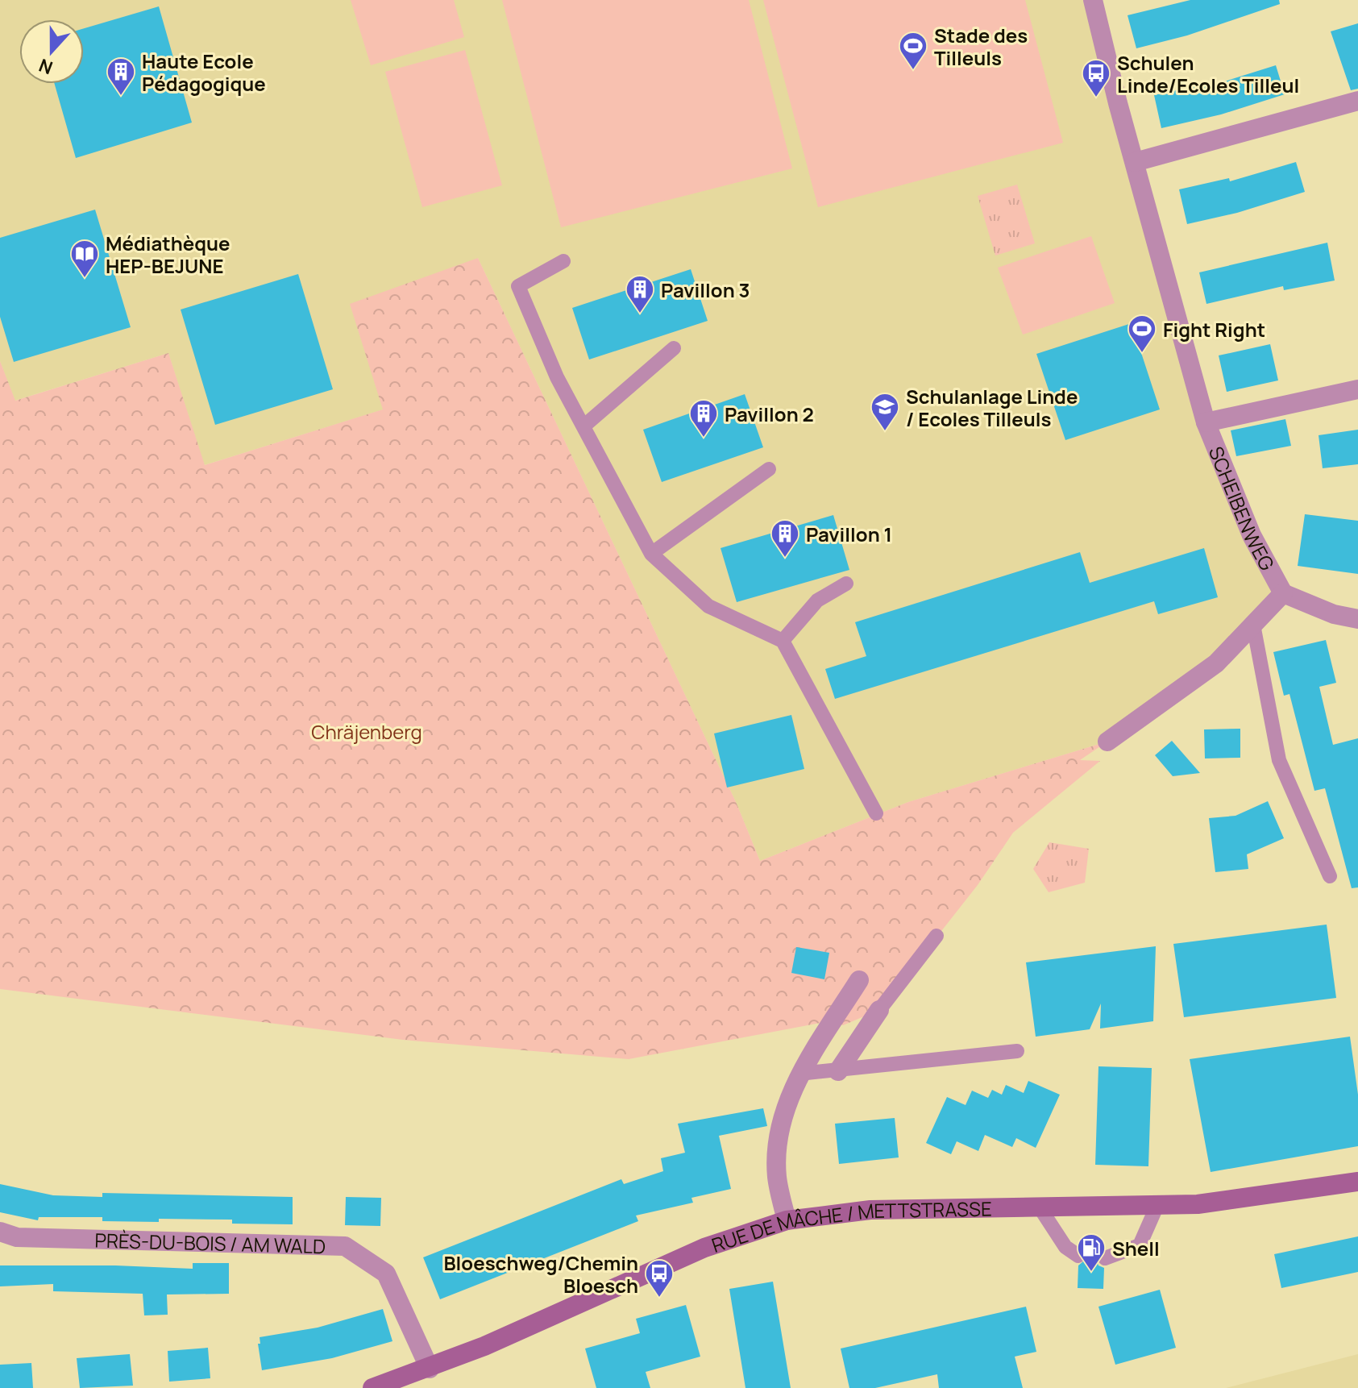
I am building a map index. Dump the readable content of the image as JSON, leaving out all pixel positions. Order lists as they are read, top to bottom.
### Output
{
  "streets": {
    "main road": ["RUE DE MÂCHE / METTSTRASSE"],
    "street": ["SCHEIBENWEG", "PRÈS-DU-BOIS / AM WALD"]
  },
  "crossings": [
    ["RUE DE MÂCHE / METTSTRASSE", "PRÈS-DU-BOIS / AM WALD"]
  ],
  "parks": ["Chräjenberg"],
  "places": {
    "sports": ["Stade des Tilleuls", "Fight Right"],
    "building": [
      "Haute Ecole Pédagogique",
      "Pavillon 3",
      "Pavillon 2",
      "Pavillon 1"
    ],
    "bus stop": ["Schulen Linde/Ecoles Tilleul", "Bloeschweg/Chemin Bloesch"],
    "library": ["Médiathèque HEP-BEJUNE"],
    "school or university": ["Schulanlage Linde / Ecoles Tilleuls"],
    "fuel station": ["Shell"]
  },
  "north": "bottom"
}
